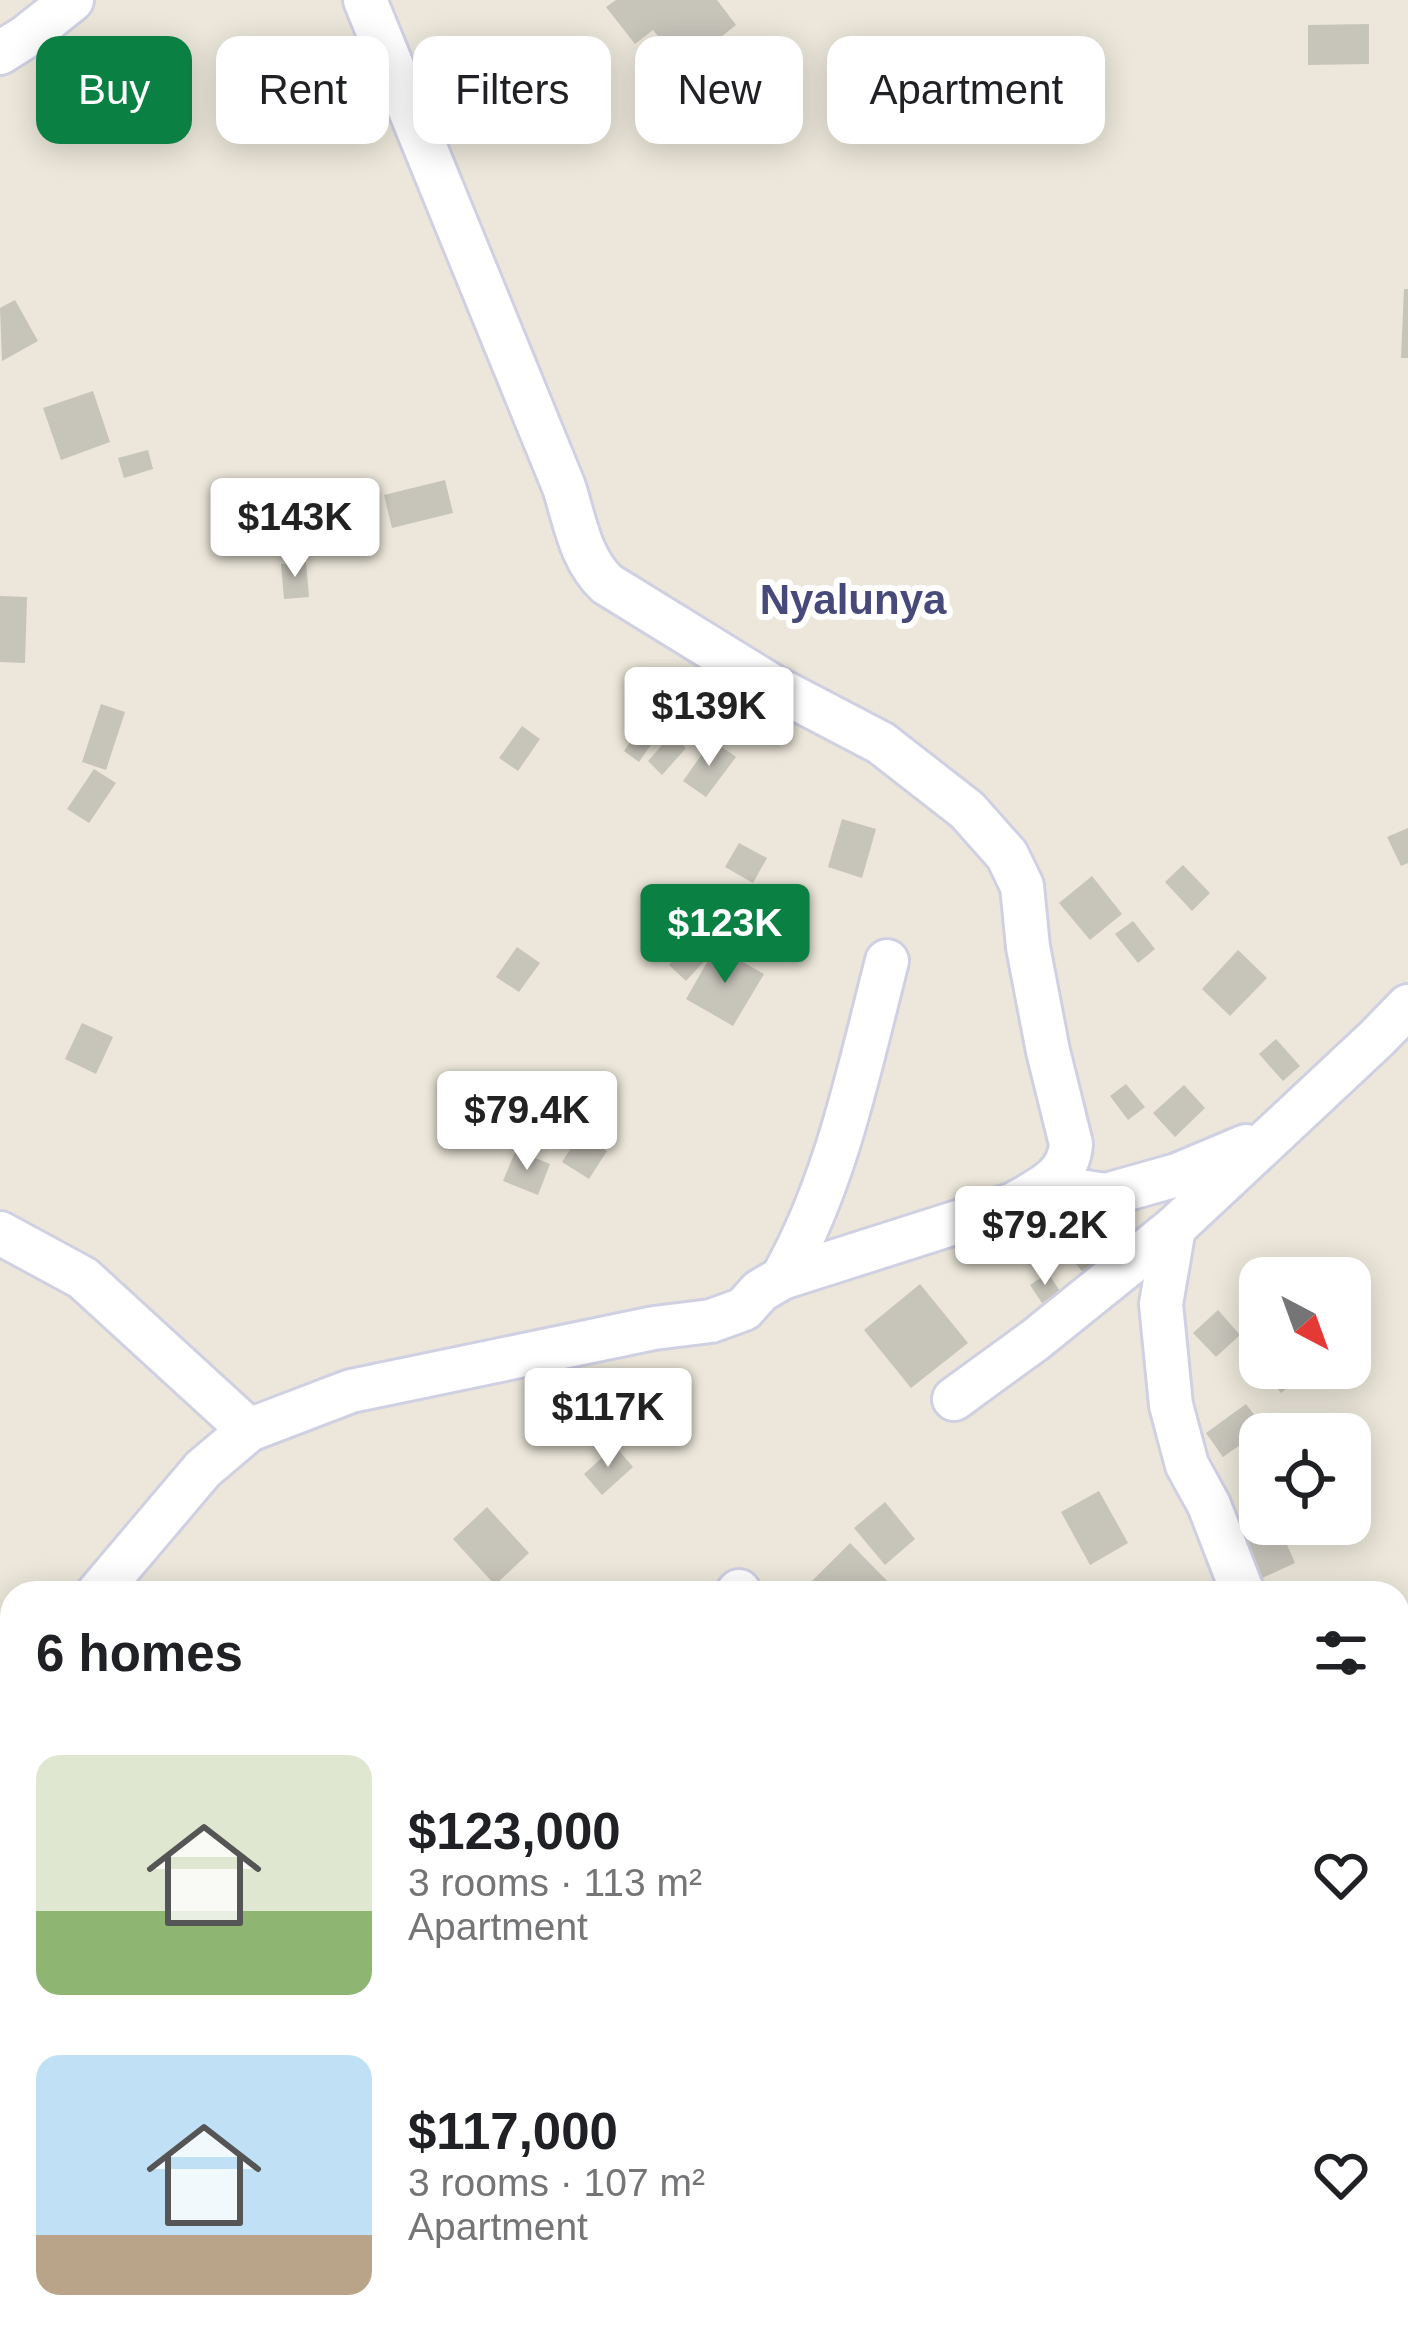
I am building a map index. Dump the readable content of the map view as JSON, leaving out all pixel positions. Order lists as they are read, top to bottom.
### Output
{
  "districts": ["Nyalunya"],
  "north": "bottom right",
  "page": {
    "chip": [
      "Buy",
      "Rent",
      "Filters",
      "New",
      "Apartment"
    ],
    "price": [
      "$143K",
      "$139K",
      "$123K",
      "$79.4K",
      "$79.2K",
      "$117K"
    ],
    "heading": "6 homes",
    "list": [
      {
        "name": "$123,000",
        "note": "3 rooms · 113 m² · Apartment"
      },
      {
        "name": "$117,000",
        "note": "3 rooms · 107 m² · Apartment"
      }
    ]
  }
}
